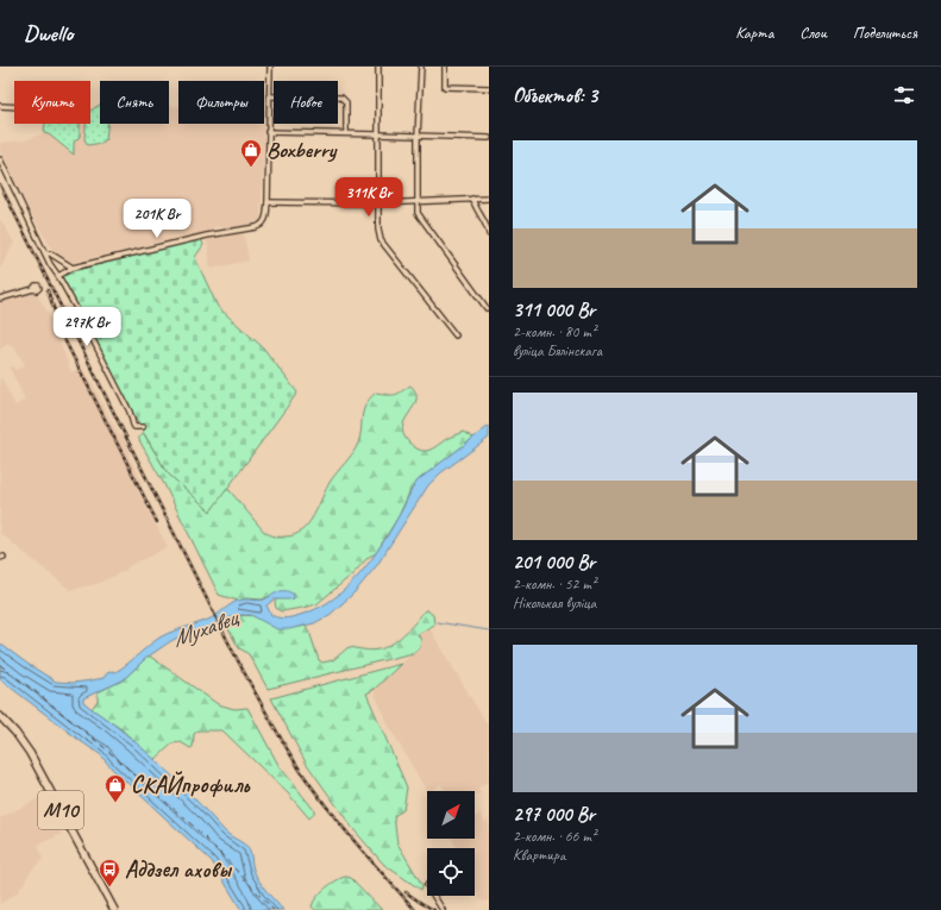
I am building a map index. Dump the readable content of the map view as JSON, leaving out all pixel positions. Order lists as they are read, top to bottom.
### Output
{
  "streets": {
    "main road": ["М10"]
  },
  "water": ["Мухавец"],
  "places": {
    "shop": ["Boxberry", "СКАЙпрофиль"],
    "bus stop": ["Аддзел аховы"]
  },
  "north": "top right",
  "page": {
    "header": "Dwello",
    "nav": ["Карта", "Слои", "Поделиться"],
    "heading": "Объектов: 3",
    "chip": [
      "Купить",
      "Снять",
      "Фильтры",
      "Новое"
    ],
    "list": [
      {
        "name": "311 000 Br",
        "note": "2-комн. · 80 m² · вуліца Бялінскага"
      },
      {
        "name": "201 000 Br",
        "note": "2-комн. · 52 m² · Ніколькая вуліца"
      },
      {
        "name": "297 000 Br",
        "note": "2-комн. · 66 m² · Квартира"
      }
    ],
    "price": ["311K Br", "201K Br", "297K Br"]
  }
}
